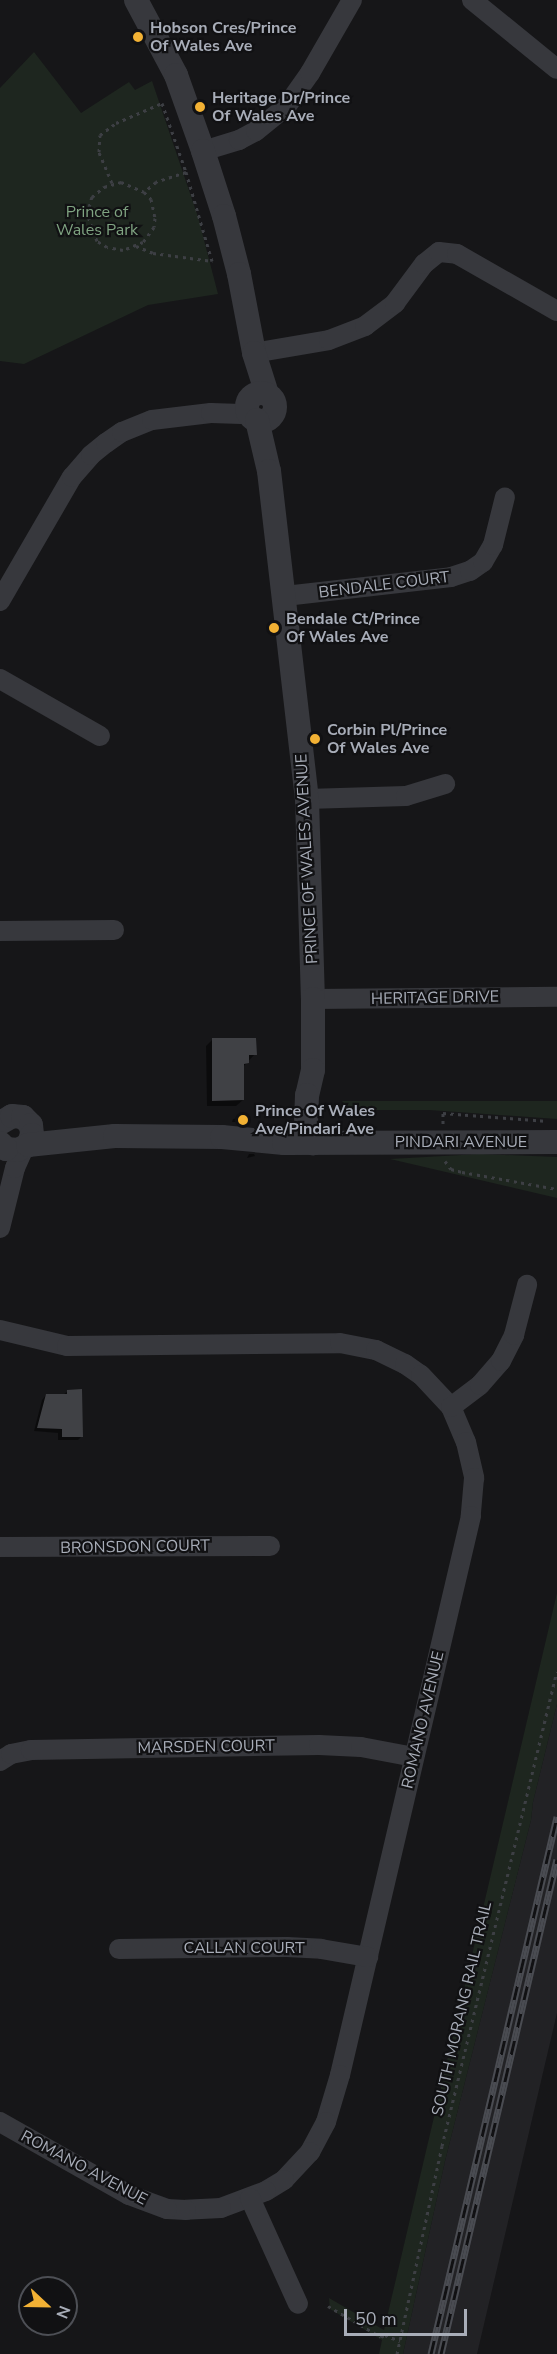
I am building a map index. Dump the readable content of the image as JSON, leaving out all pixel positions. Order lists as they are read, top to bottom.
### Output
{
  "streets": {
    "street": [
      "BENDALE COURT",
      "PRINCE OF WALES AVENUE",
      "HERITAGE DRIVE",
      "PINDARI AVENUE",
      "BRONSDON COURT",
      "ROMANO AVENUE",
      "MARSDEN COURT",
      "CALLAN COURT"
    ],
    "path": ["SOUTH MORANG RAIL TRAIL"]
  },
  "crossings": [
    ["BENDALE COURT", "PRINCE OF WALES AVENUE"],
    ["PRINCE OF WALES AVENUE", "HERITAGE DRIVE"],
    ["PRINCE OF WALES AVENUE", "PINDARI AVENUE"],
    ["ROMANO AVENUE", "MARSDEN COURT"],
    ["ROMANO AVENUE", "CALLAN COURT"]
  ],
  "parks": ["Prince of Wales Park"],
  "places": [
    "Hobson Cres/Prince Of Wales Ave",
    "Heritage Dr/Prince Of Wales Ave",
    "Bendale Ct/Prince Of Wales Ave",
    "Corbin Pl/Prince Of Wales Ave",
    "Prince Of Wales Ave/Pindari Ave"
  ],
  "scale_bar": "50 m",
  "north": "right"
}
